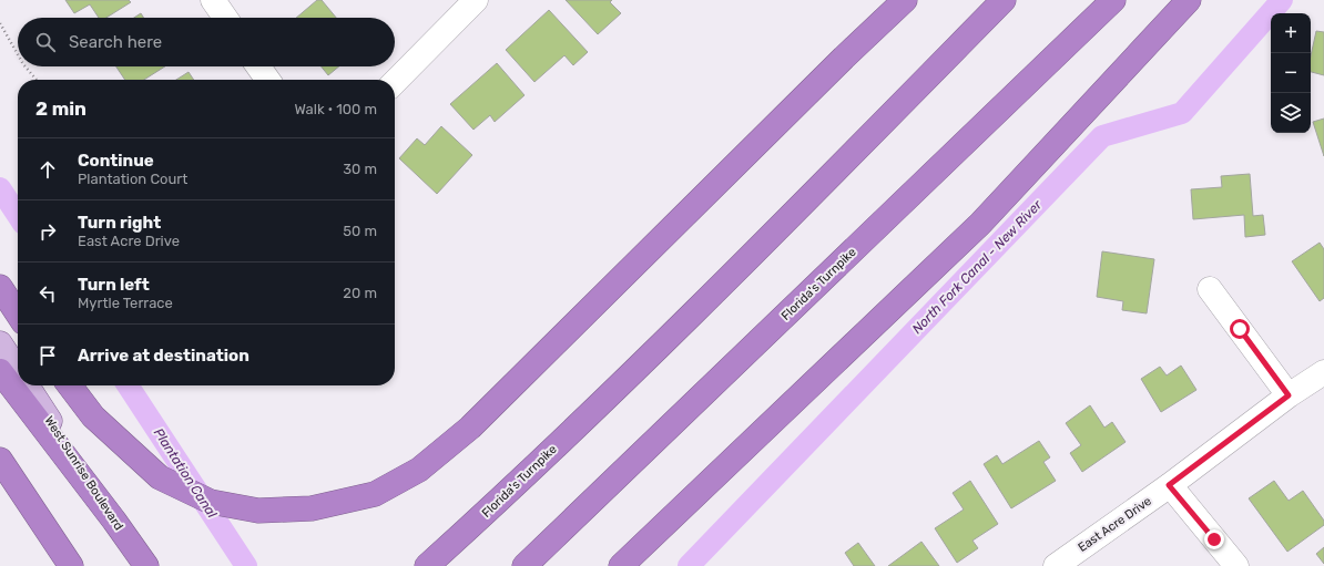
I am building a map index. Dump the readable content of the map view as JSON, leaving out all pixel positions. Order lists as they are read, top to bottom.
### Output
{
  "streets": {
    "highway": ["Florida's Turnpike", "West Sunrise Boulevard"],
    "street": ["East Acre Drive"]
  },
  "water": ["North Fork Canal - New River", "Plantation Canal"],
  "page": {
    "map_buttons": ["+", "−"],
    "search": "Search here",
    "heading": ["2 min", "Walk · 100 m"],
    "list": [
      ["Continue", "Plantation Court", "30 m"],
      ["Turn right", "East Acre Drive", "50 m"],
      ["Turn left", "Myrtle Terrace", "20 m"],
      "Arrive at destination"
    ]
  }
}
